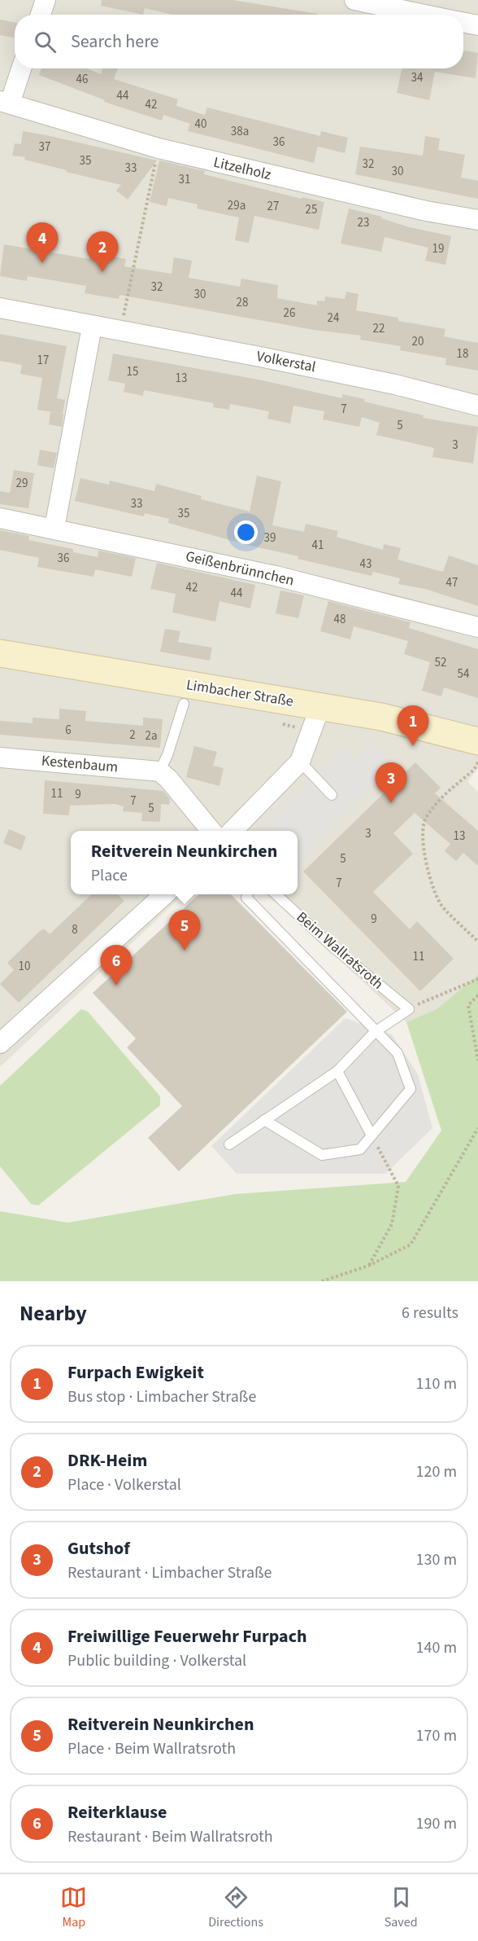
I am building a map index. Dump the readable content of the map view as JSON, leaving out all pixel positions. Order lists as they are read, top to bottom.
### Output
{
  "streets": {
    "main road": ["Limbacher Straße"],
    "street": [
      "Litzelholz",
      "Volkerstal",
      "Geißenbrünnchen",
      "Kestenbaum"
    ],
    "lane": ["Beim Wallratsroth"]
  },
  "house_numbers": [
    "34",
    "46",
    "44",
    "42",
    "40",
    "38a",
    "36",
    "37",
    "35",
    "32",
    "33",
    "30",
    "31",
    "29a",
    "27",
    "25",
    "23",
    "19",
    "32",
    "30",
    "28",
    "26",
    "24",
    "22",
    "20",
    "18",
    "17",
    "15",
    "13",
    "7",
    "5",
    "3",
    "29",
    "33",
    "35",
    "39",
    "41",
    "36",
    "43",
    "47",
    "42",
    "44",
    "48",
    "52",
    "54",
    "6",
    "2",
    "2a",
    "11",
    "9",
    "7",
    "5",
    "3",
    "13",
    "5",
    "7",
    "9",
    "8",
    "11",
    "10"
  ],
  "page": {
    "search": "Search here",
    "pins": [
      "4",
      "2",
      "1",
      "3",
      "5",
      "6"
    ],
    "popup": ["Reitverein Neunkirchen", "Place"],
    "heading": ["Nearby", "6 results"],
    "list": [
      {
        "mark": "1",
        "name": "Furpach Ewigkeit",
        "note": "Bus stop · Limbacher Straße",
        "value": "110 m"
      },
      {
        "mark": "2",
        "name": "DRK-Heim",
        "note": "Place · Volkerstal",
        "value": "120 m"
      },
      {
        "mark": "3",
        "name": "Gutshof",
        "note": "Restaurant · Limbacher Straße",
        "value": "130 m"
      },
      {
        "mark": "4",
        "name": "Freiwillige Feuerwehr Furpach",
        "note": "Public building · Volkerstal",
        "value": "140 m"
      },
      {
        "mark": "5",
        "name": "Reitverein Neunkirchen",
        "note": "Place · Beim Wallratsroth",
        "value": "170 m"
      },
      {
        "mark": "6",
        "name": "Reiterklause",
        "note": "Restaurant · Beim Wallratsroth",
        "value": "190 m"
      }
    ],
    "nav": ["Map", "Directions", "Saved"]
  }
}
